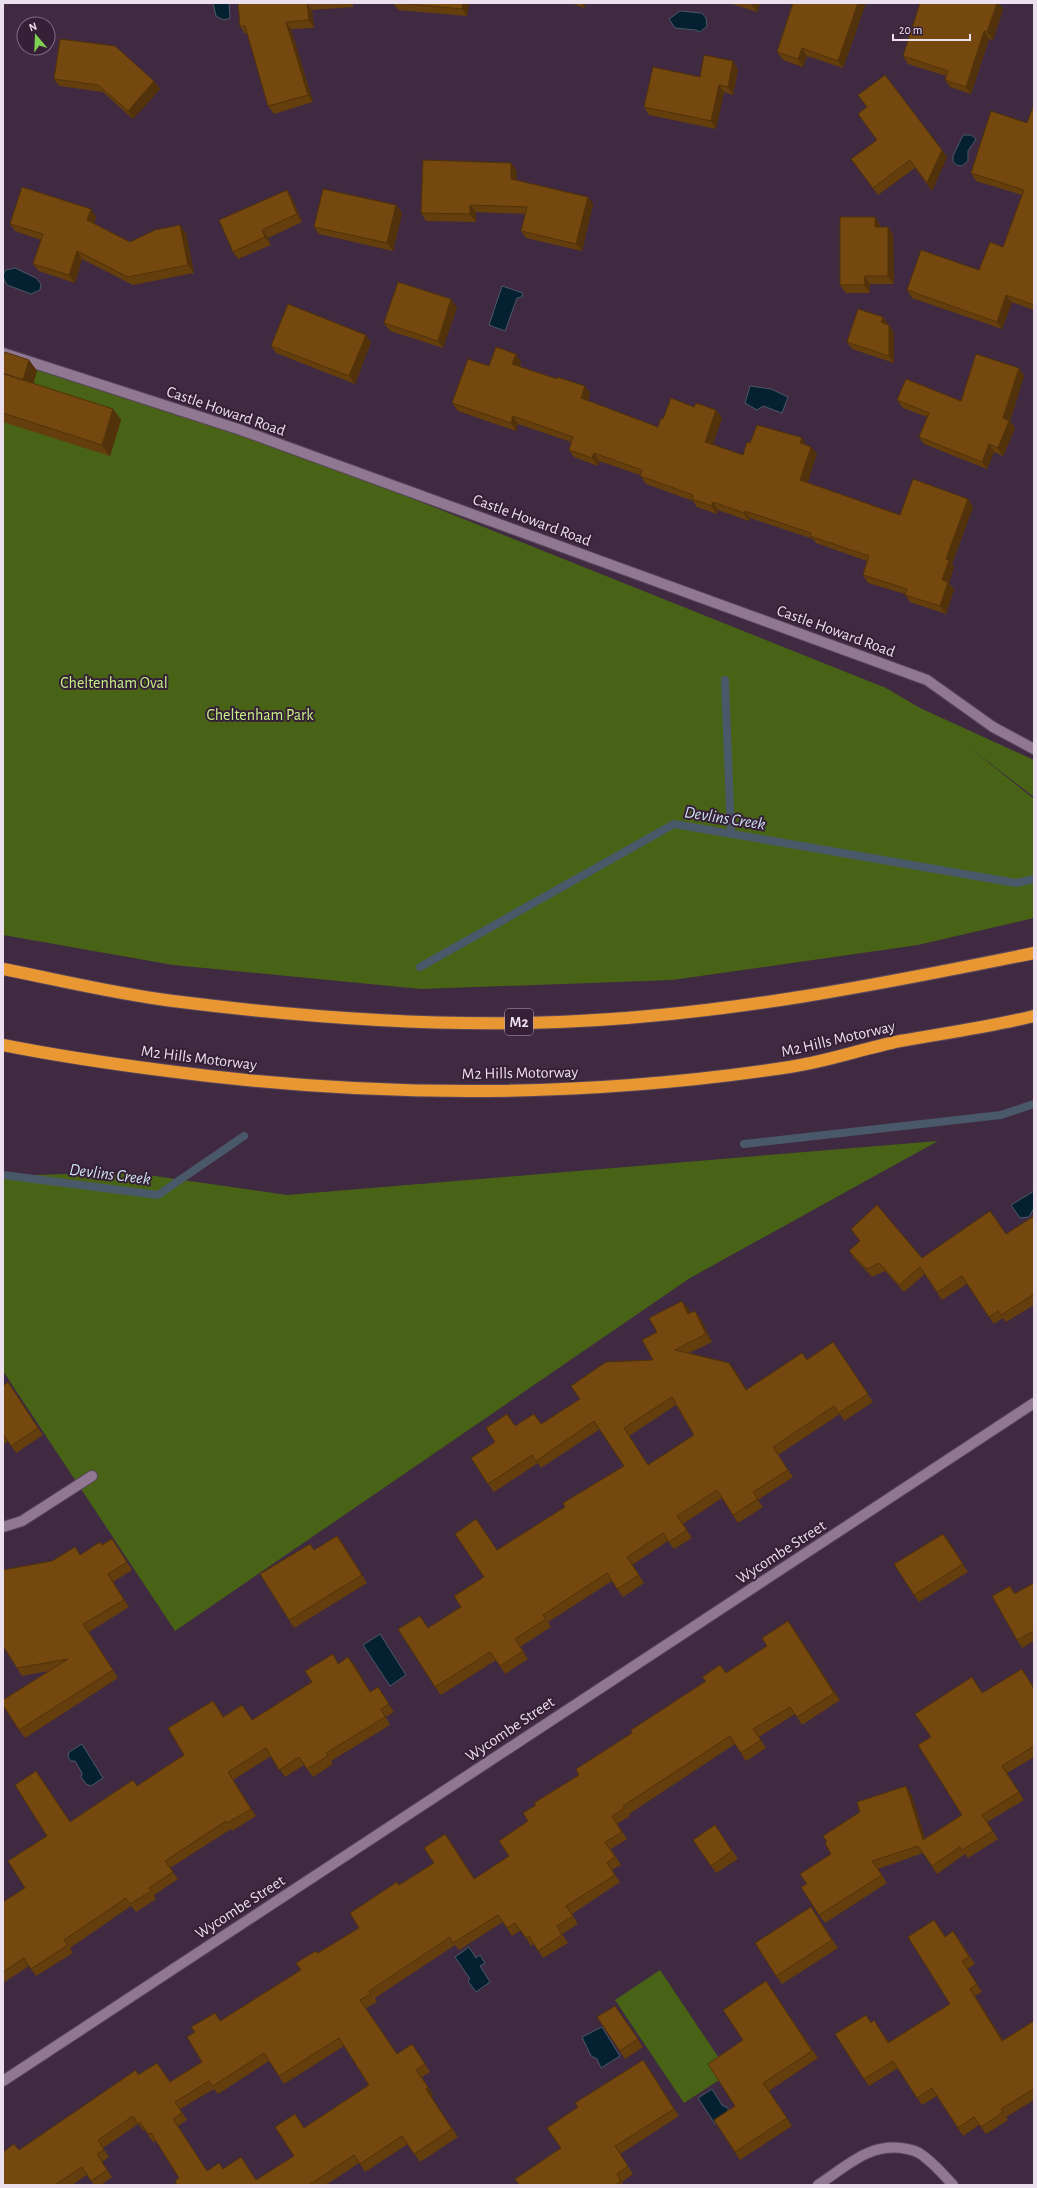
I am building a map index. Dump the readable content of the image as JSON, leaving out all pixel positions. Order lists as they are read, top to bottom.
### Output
{
  "streets": {
    "highway": ["M2", "M2 Hills Motorway"],
    "street": ["Castle Howard Road", "Wycombe Street"]
  },
  "water": ["Devlins Creek"],
  "parks": ["Cheltenham Oval", "Cheltenham Park"],
  "scale_bar": "20 m",
  "north": "top"
}
